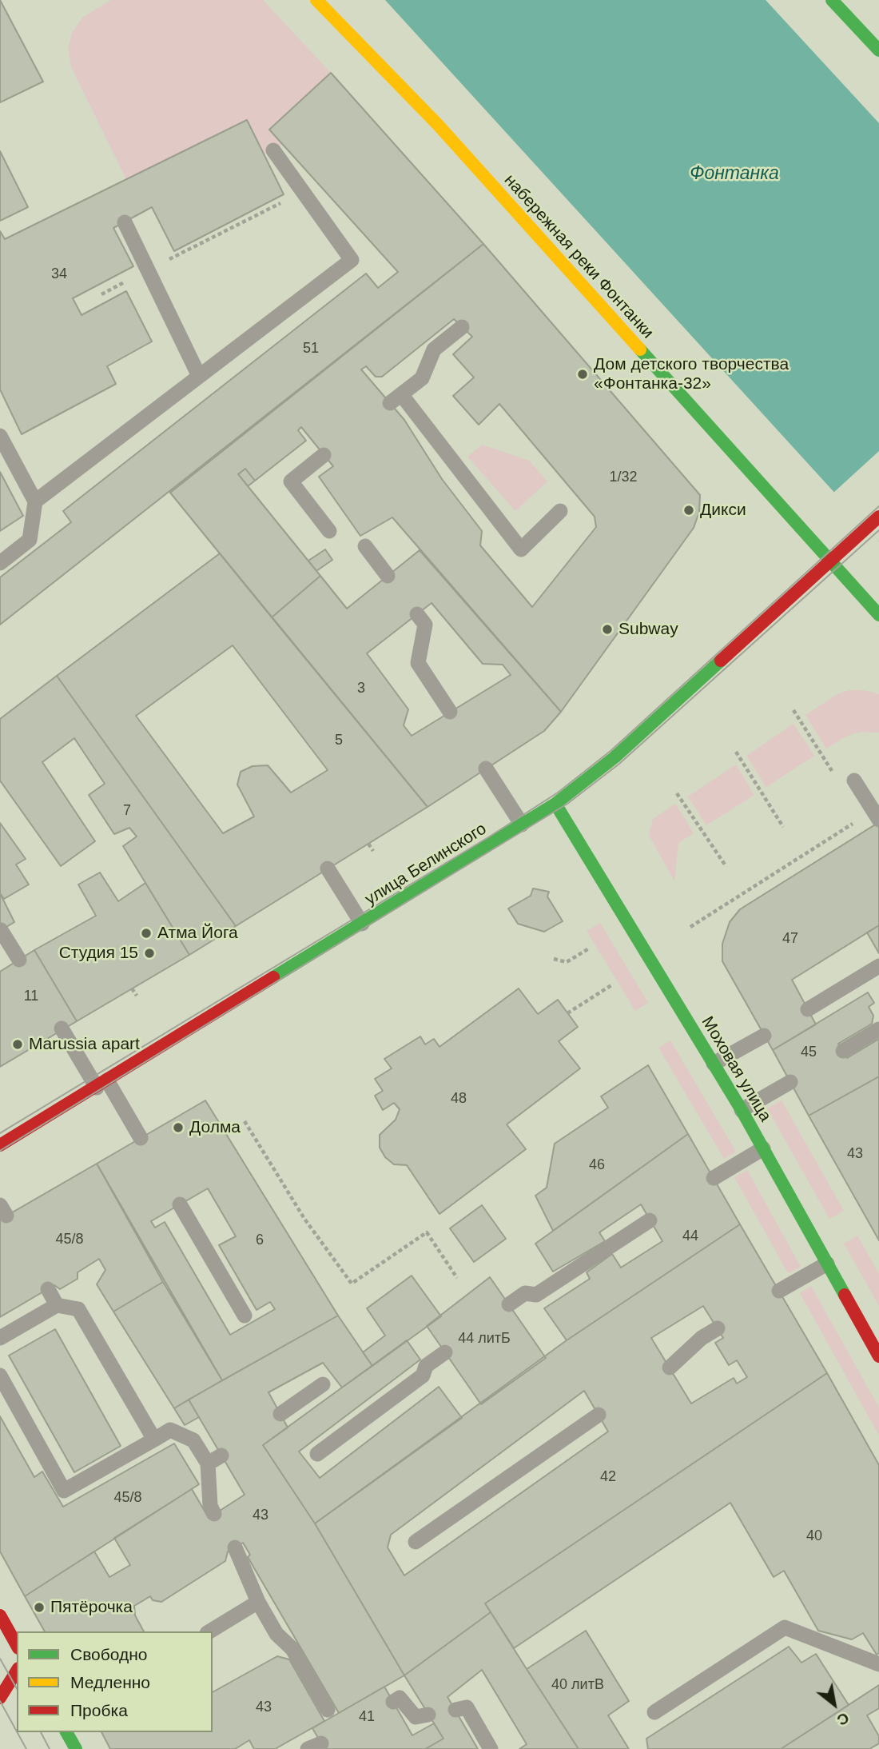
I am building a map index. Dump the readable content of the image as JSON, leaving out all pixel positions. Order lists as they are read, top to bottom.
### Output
{
  "streets": {
    "main road": ["набережная реки Фонтанки", "улица Белинского", "Моховая улица"]
  },
  "crossings": [
    ["набережная реки Фонтанки", "улица Белинского"],
    ["улица Белинского", "Моховая улица"]
  ],
  "water": ["Фонтанка"],
  "places": [
    "Дом детского творчества «Фонтанка-32»",
    "Дикси",
    "Subway",
    "Атма Йога",
    "Студия 15",
    "Marussia apart",
    "Долма",
    "Пятёрочка"
  ],
  "house_numbers": [
    "34",
    "51",
    "1/32",
    "3",
    "5",
    "7",
    "47",
    "11",
    "45",
    "48",
    "43",
    "46",
    "44",
    "45/8",
    "6",
    "44 литБ",
    "42",
    "45/8",
    "43",
    "40",
    "40 литВ",
    "43",
    "41"
  ],
  "legend": ["Свободно", "Медленно", "Пробка"],
  "north": "bottom right"
}
